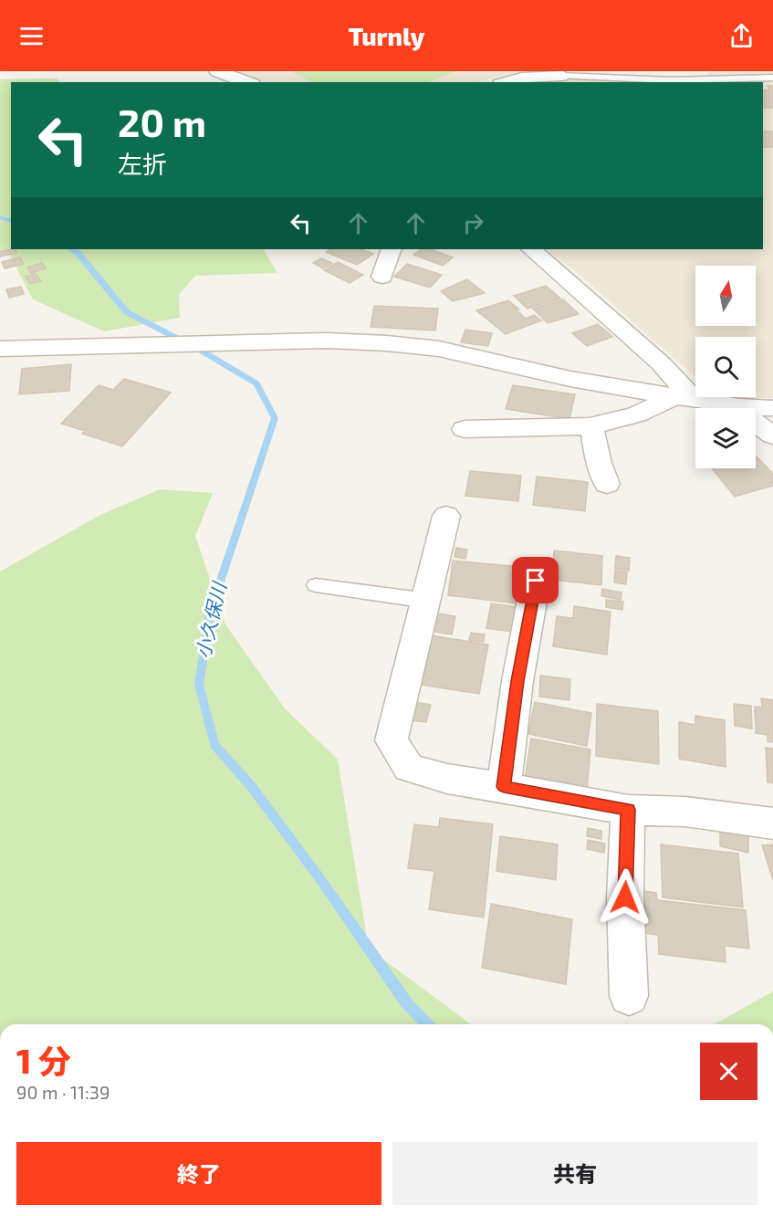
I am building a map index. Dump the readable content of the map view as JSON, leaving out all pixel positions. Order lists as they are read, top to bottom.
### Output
{
  "water": ["小久保川"],
  "north": "top",
  "page": {
    "header": "Turnly",
    "turn": ["20 m", "左折"],
    "heading": ["1 分", "90 m · 11:39"],
    "buttons": ["終了", "共有"]
  }
}
